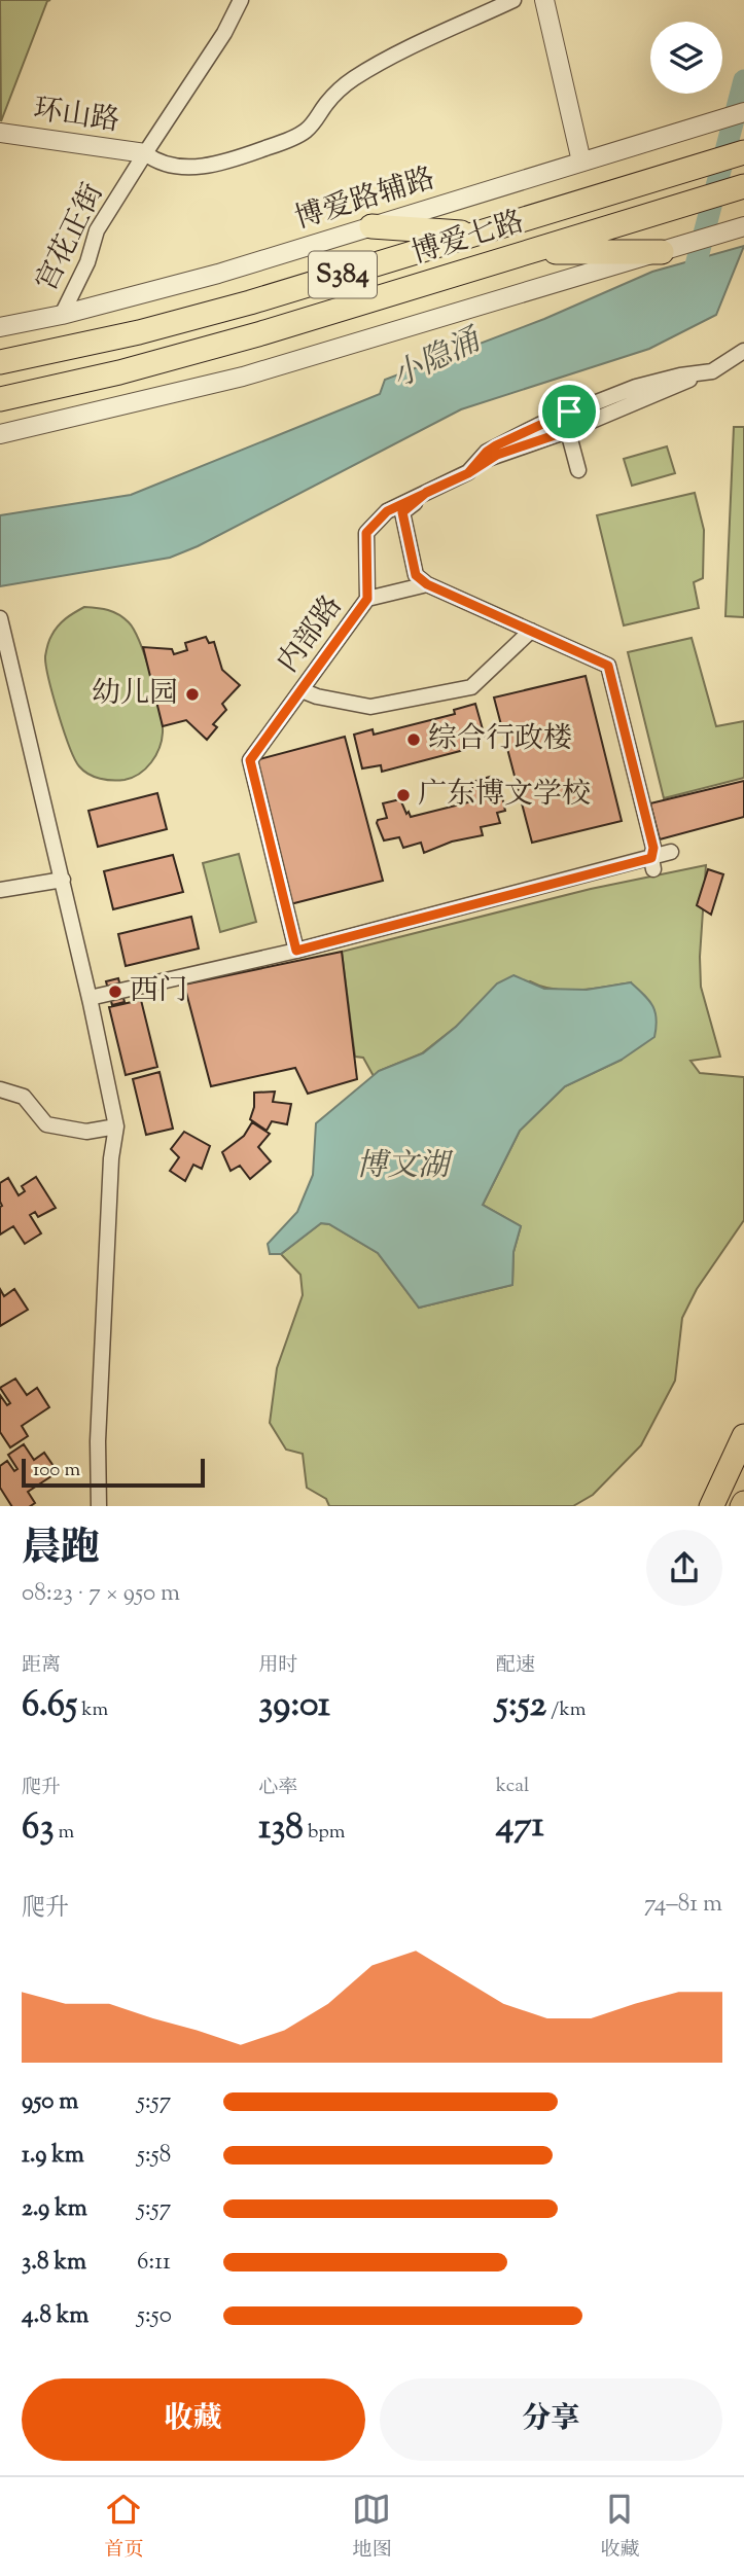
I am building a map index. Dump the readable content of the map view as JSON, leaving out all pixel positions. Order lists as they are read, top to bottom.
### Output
{
  "streets": {
    "highway": ["博爱七路", "S384"],
    "street": [
      "环山路",
      "博爱路辅路",
      "宫花正街",
      "内部路"
    ]
  },
  "crossings": [
    ["环山路", "宫花正街"],
    ["博爱路辅路", "宫花正街"]
  ],
  "water": ["小隐涌", "博文湖"],
  "places": [
    "幼儿园",
    "综合行政楼",
    "广东博文学校",
    "西门"
  ],
  "scale_bar": "100 m",
  "page": {
    "scale": "100 m",
    "heading": ["晨跑", "08:23 · 7 × 950 m"],
    "stats": [
      ["距离", "6.65 km"],
      ["用时", "39:01"],
      ["配速", "5:52 /km"],
      ["爬升", "63 m"],
      ["心率", "138 bpm"],
      ["kcal", "471"]
    ],
    "chart": ["爬升", "74–81 m"],
    "list": [
      {
        "name": "950 m",
        "note": "5:57"
      },
      {
        "name": "1.9 km",
        "note": "5:58"
      },
      {
        "name": "2.9 km",
        "note": "5:57"
      },
      {
        "name": "3.8 km",
        "note": "6:11"
      },
      {
        "name": "4.8 km",
        "note": "5:50"
      }
    ],
    "buttons": ["收藏", "分享"],
    "tabs": ["首页", "地图", "收藏"]
  }
}
